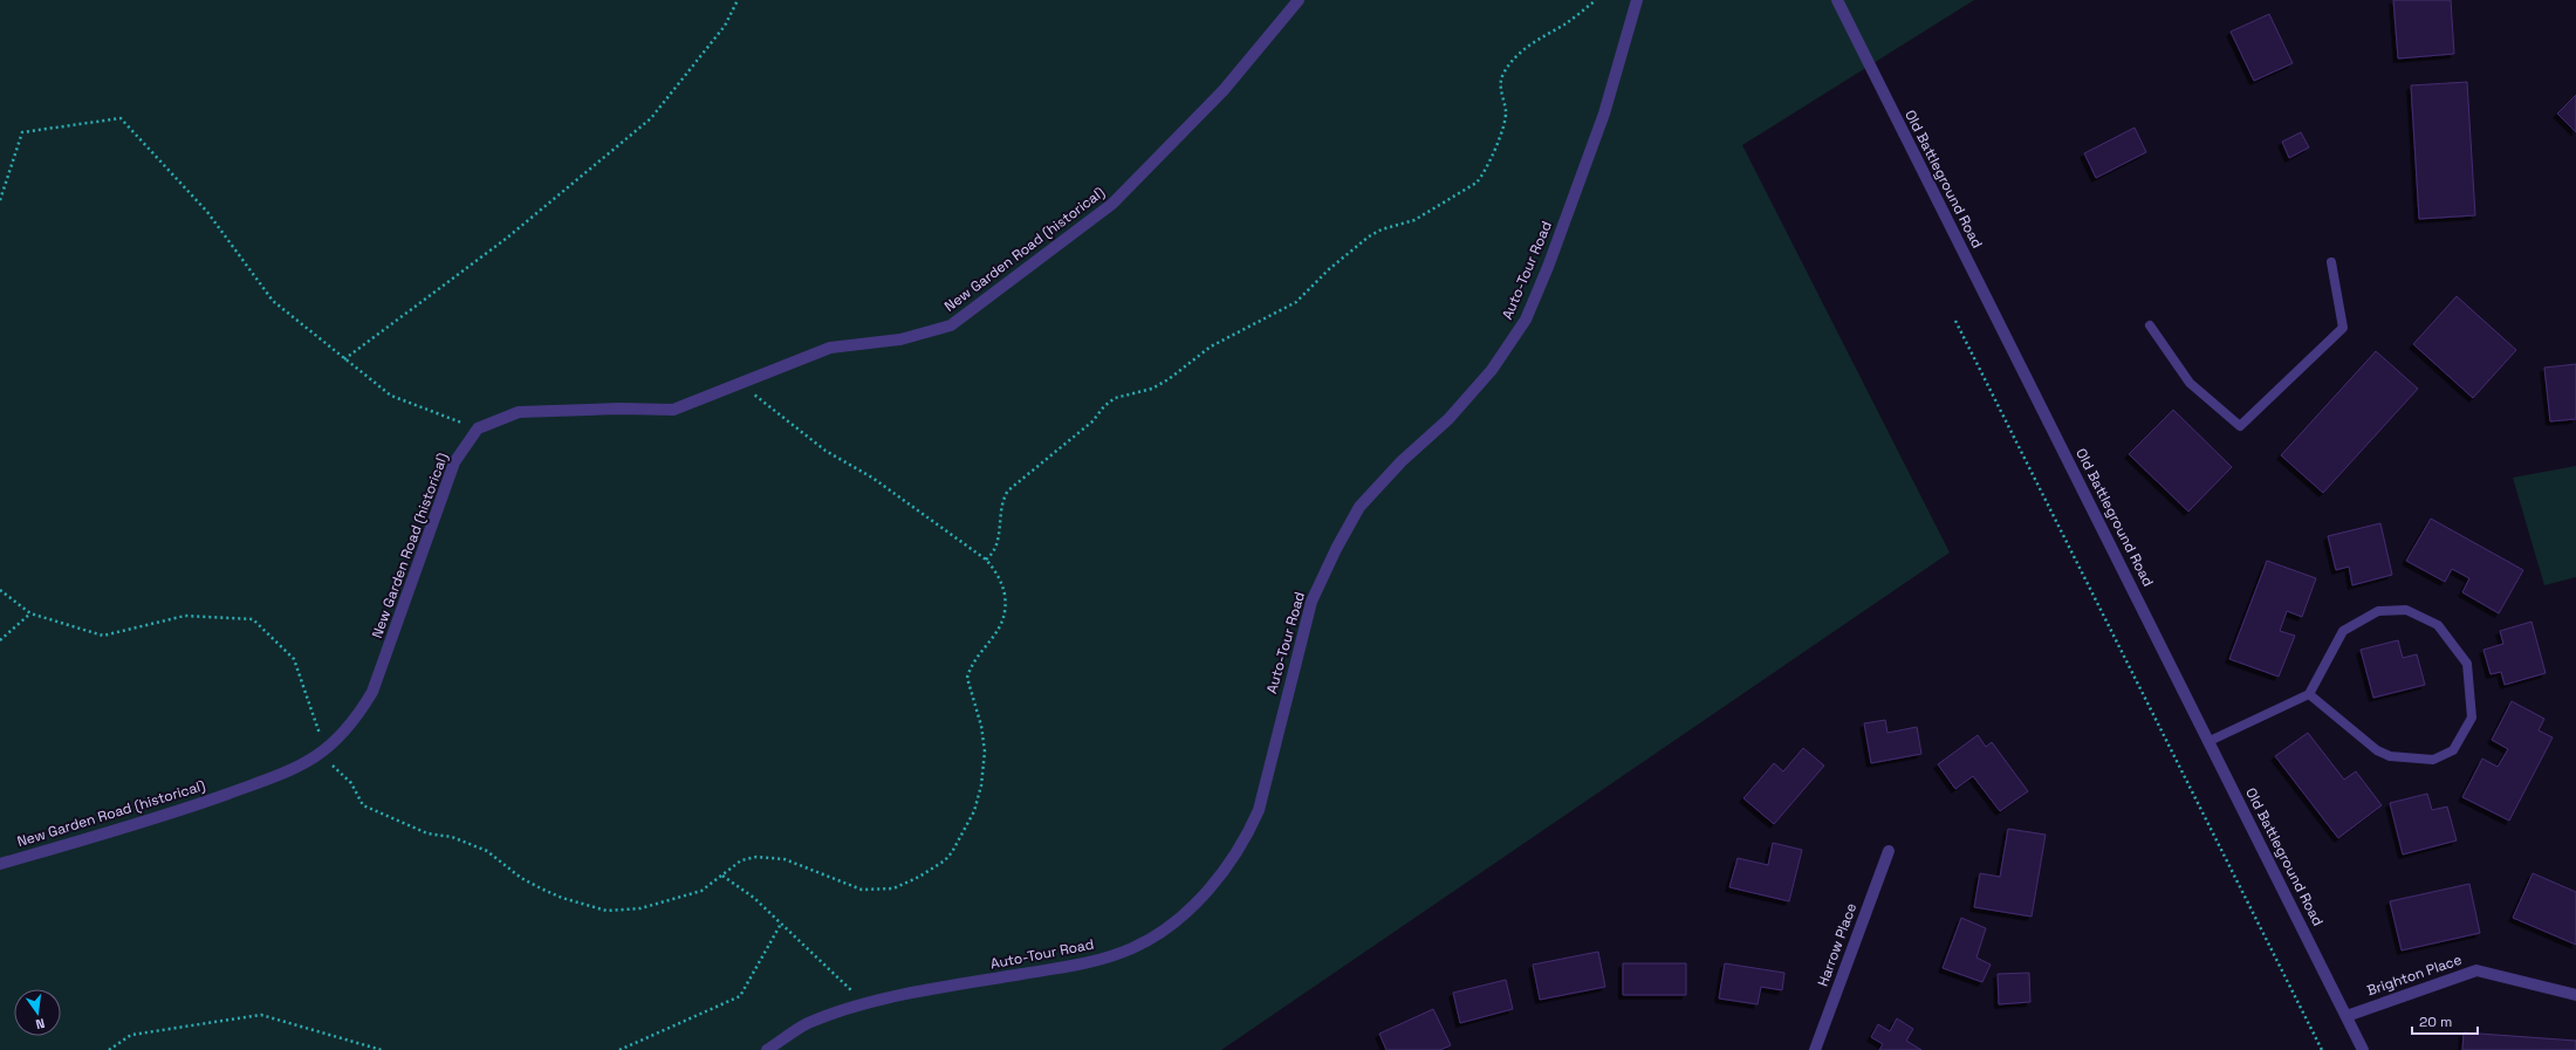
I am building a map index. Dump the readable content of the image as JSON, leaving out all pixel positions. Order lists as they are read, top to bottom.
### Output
{
  "streets": {
    "street": [
      "Old Battleground Road",
      "New Garden Road (historical)",
      "Auto-Tour Road",
      "Harrow Place",
      "Brighton Place"
    ]
  },
  "crossings": [
    ["Old Battleground Road", "Brighton Place"]
  ],
  "scale_bar": "20 m",
  "north": "bottom"
}
